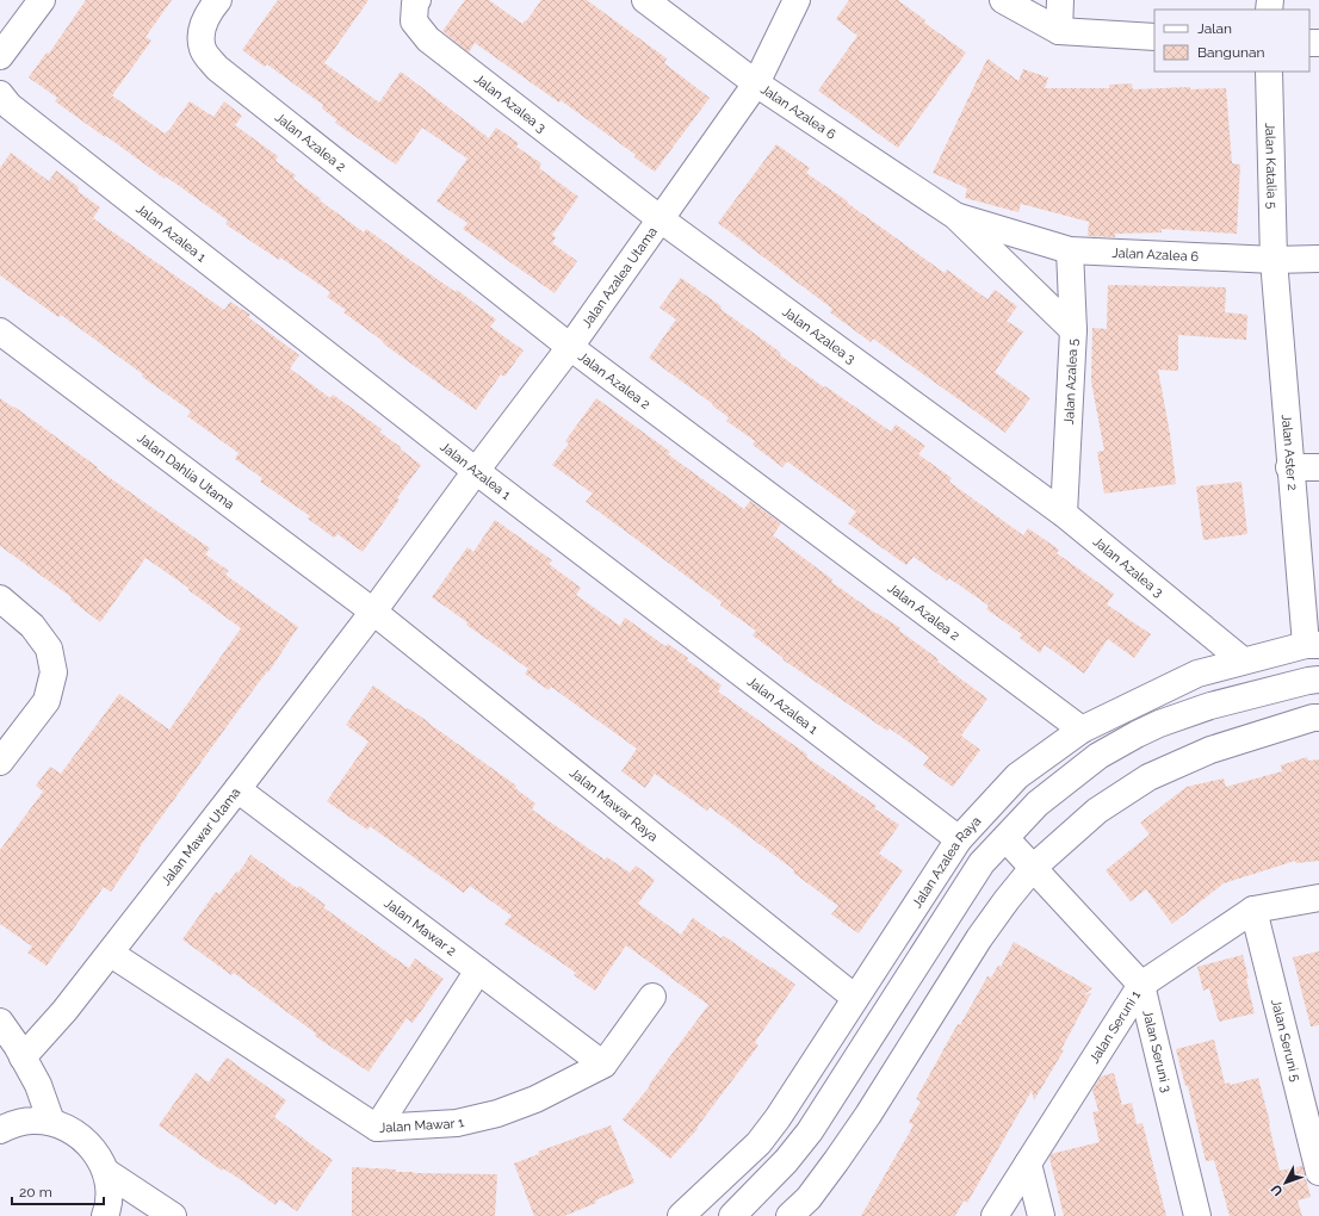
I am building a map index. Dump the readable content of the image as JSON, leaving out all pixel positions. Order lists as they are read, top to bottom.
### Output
{
  "streets": {
    "street": [
      "Jalan Azalea 3",
      "Jalan Azalea 6",
      "Jalan Azalea 2",
      "Jalan Katalia 5",
      "Jalan Azalea 1",
      "Jalan Azalea Utama",
      "Jalan Azalea 5",
      "Jalan Aster 2",
      "Jalan Dahlia Utama",
      "Jalan Mawar Raya",
      "Jalan Mawar Utama",
      "Jalan Azalea Raya",
      "Jalan Mawar 2",
      "Jalan Seruni 1",
      "Jalan Seruni 5",
      "Jalan Seruni 3",
      "Jalan Mawar 1"
    ]
  },
  "crossings": [
    ["Jalan Azalea 3", "Jalan Azalea Utama"],
    ["Jalan Azalea 3", "Jalan Azalea 5"],
    ["Jalan Azalea 3", "Jalan Azalea Raya"],
    ["Jalan Azalea 6", "Jalan Katalia 5"],
    ["Jalan Azalea 6", "Jalan Azalea Utama"],
    ["Jalan Azalea 6", "Jalan Azalea 5"],
    ["Jalan Azalea 6", "Jalan Aster 2"],
    ["Jalan Azalea 2", "Jalan Azalea Utama"],
    ["Jalan Azalea 2", "Jalan Azalea Raya"],
    ["Jalan Katalia 5", "Jalan Aster 2"],
    ["Jalan Azalea 1", "Jalan Azalea Utama"],
    ["Jalan Azalea 1", "Jalan Azalea Raya"],
    ["Jalan Azalea Utama", "Jalan Dahlia Utama"],
    ["Jalan Azalea Utama", "Jalan Mawar Raya"],
    ["Jalan Azalea Utama", "Jalan Mawar Utama"],
    ["Jalan Aster 2", "Jalan Azalea Raya"],
    ["Jalan Dahlia Utama", "Jalan Mawar Raya"],
    ["Jalan Dahlia Utama", "Jalan Mawar Utama"],
    ["Jalan Mawar Raya", "Jalan Mawar Utama"],
    ["Jalan Mawar Raya", "Jalan Azalea Raya"],
    ["Jalan Mawar Utama", "Jalan Mawar 2"],
    ["Jalan Mawar Utama", "Jalan Mawar 1"],
    ["Jalan Mawar 2", "Jalan Mawar 1"],
    ["Jalan Seruni 1", "Jalan Seruni 5"],
    ["Jalan Seruni 1", "Jalan Seruni 3"]
  ],
  "legend": ["Jalan", "Bangunan"],
  "scale_bar": "20 m",
  "north": "bottom left"
}
